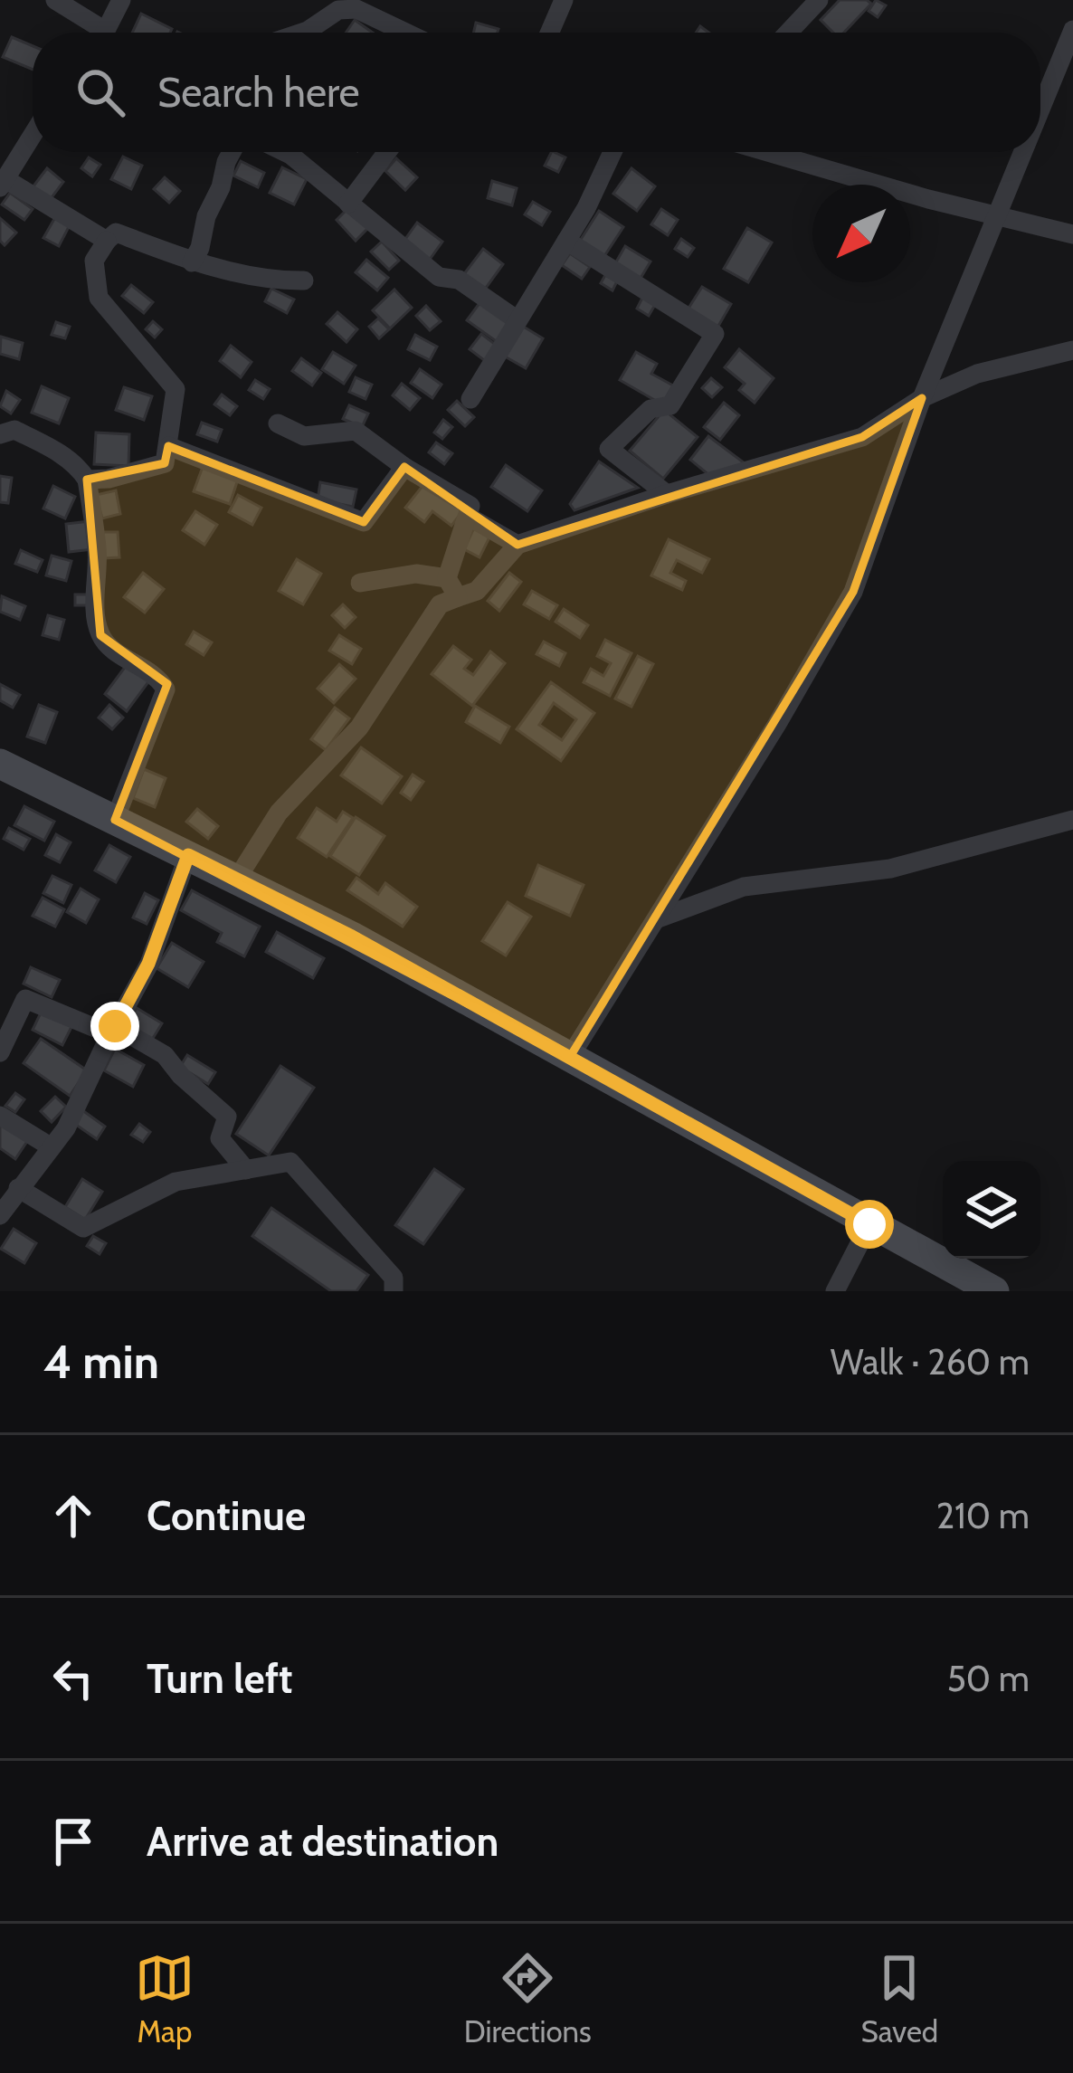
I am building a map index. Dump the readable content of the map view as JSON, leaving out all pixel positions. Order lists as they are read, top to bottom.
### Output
{
  "north": "bottom left",
  "page": {
    "search": "Search here",
    "heading": ["4 min", "Walk · 260 m"],
    "list": [
      ["Continue", "210 m"],
      ["Turn left", "50 m"],
      "Arrive at destination"
    ],
    "nav": ["Map", "Directions", "Saved"]
  }
}
